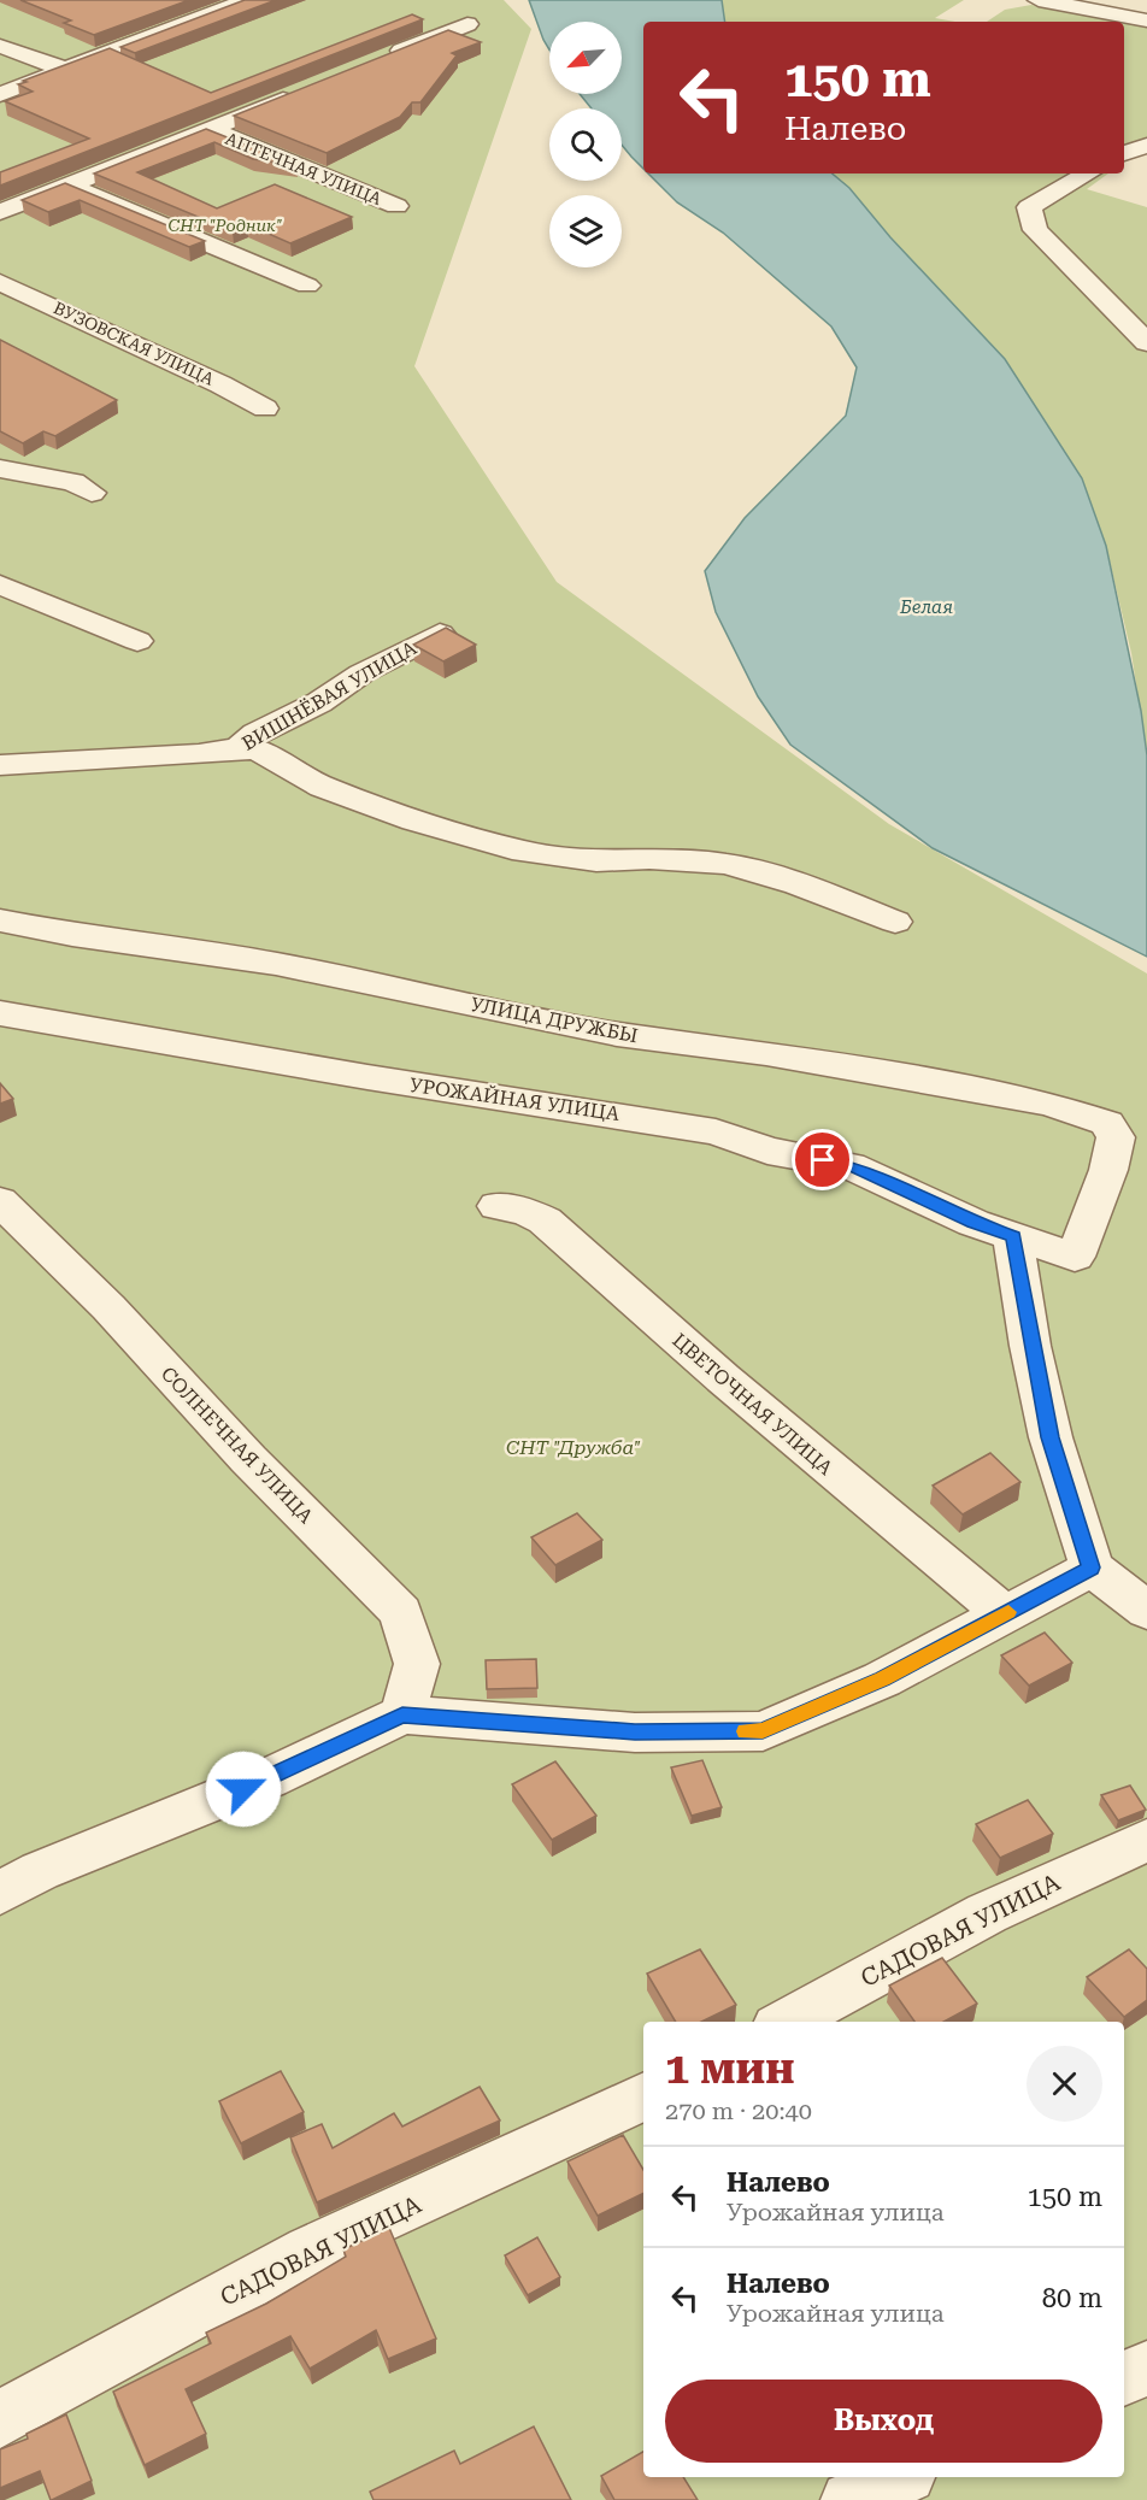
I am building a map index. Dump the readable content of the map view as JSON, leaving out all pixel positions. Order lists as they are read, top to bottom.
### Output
{
  "streets": {
    "street": [
      "АПТЕЧНАЯ УЛИЦА",
      "ВУЗОВСКАЯ УЛИЦА",
      "ВИШНЁВАЯ УЛИЦА",
      "УЛИЦА ДРУЖБЫ",
      "УРОЖАЙНАЯ УЛИЦА",
      "ЦВЕТОЧНАЯ УЛИЦА",
      "СОЛНЕЧНАЯ УЛИЦА",
      "САДОВАЯ УЛИЦА"
    ]
  },
  "crossings": [
    ["УЛИЦА ДРУЖБЫ", "УРОЖАЙНАЯ УЛИЦА"]
  ],
  "water": ["Белая"],
  "parks": ["СНТ \"Родник\"", "СНТ \"Дружба\""],
  "north": "bottom left",
  "page": {
    "turn": ["150 m", "Налево"],
    "heading": ["1 мин", "270 m · 20:40"],
    "list": [
      {
        "name": "Налево",
        "note": "Урожайная улица",
        "value": "150 m"
      },
      {
        "name": "Налево",
        "note": "Урожайная улица",
        "value": "80 m"
      }
    ],
    "buttons": "Выход"
  }
}
